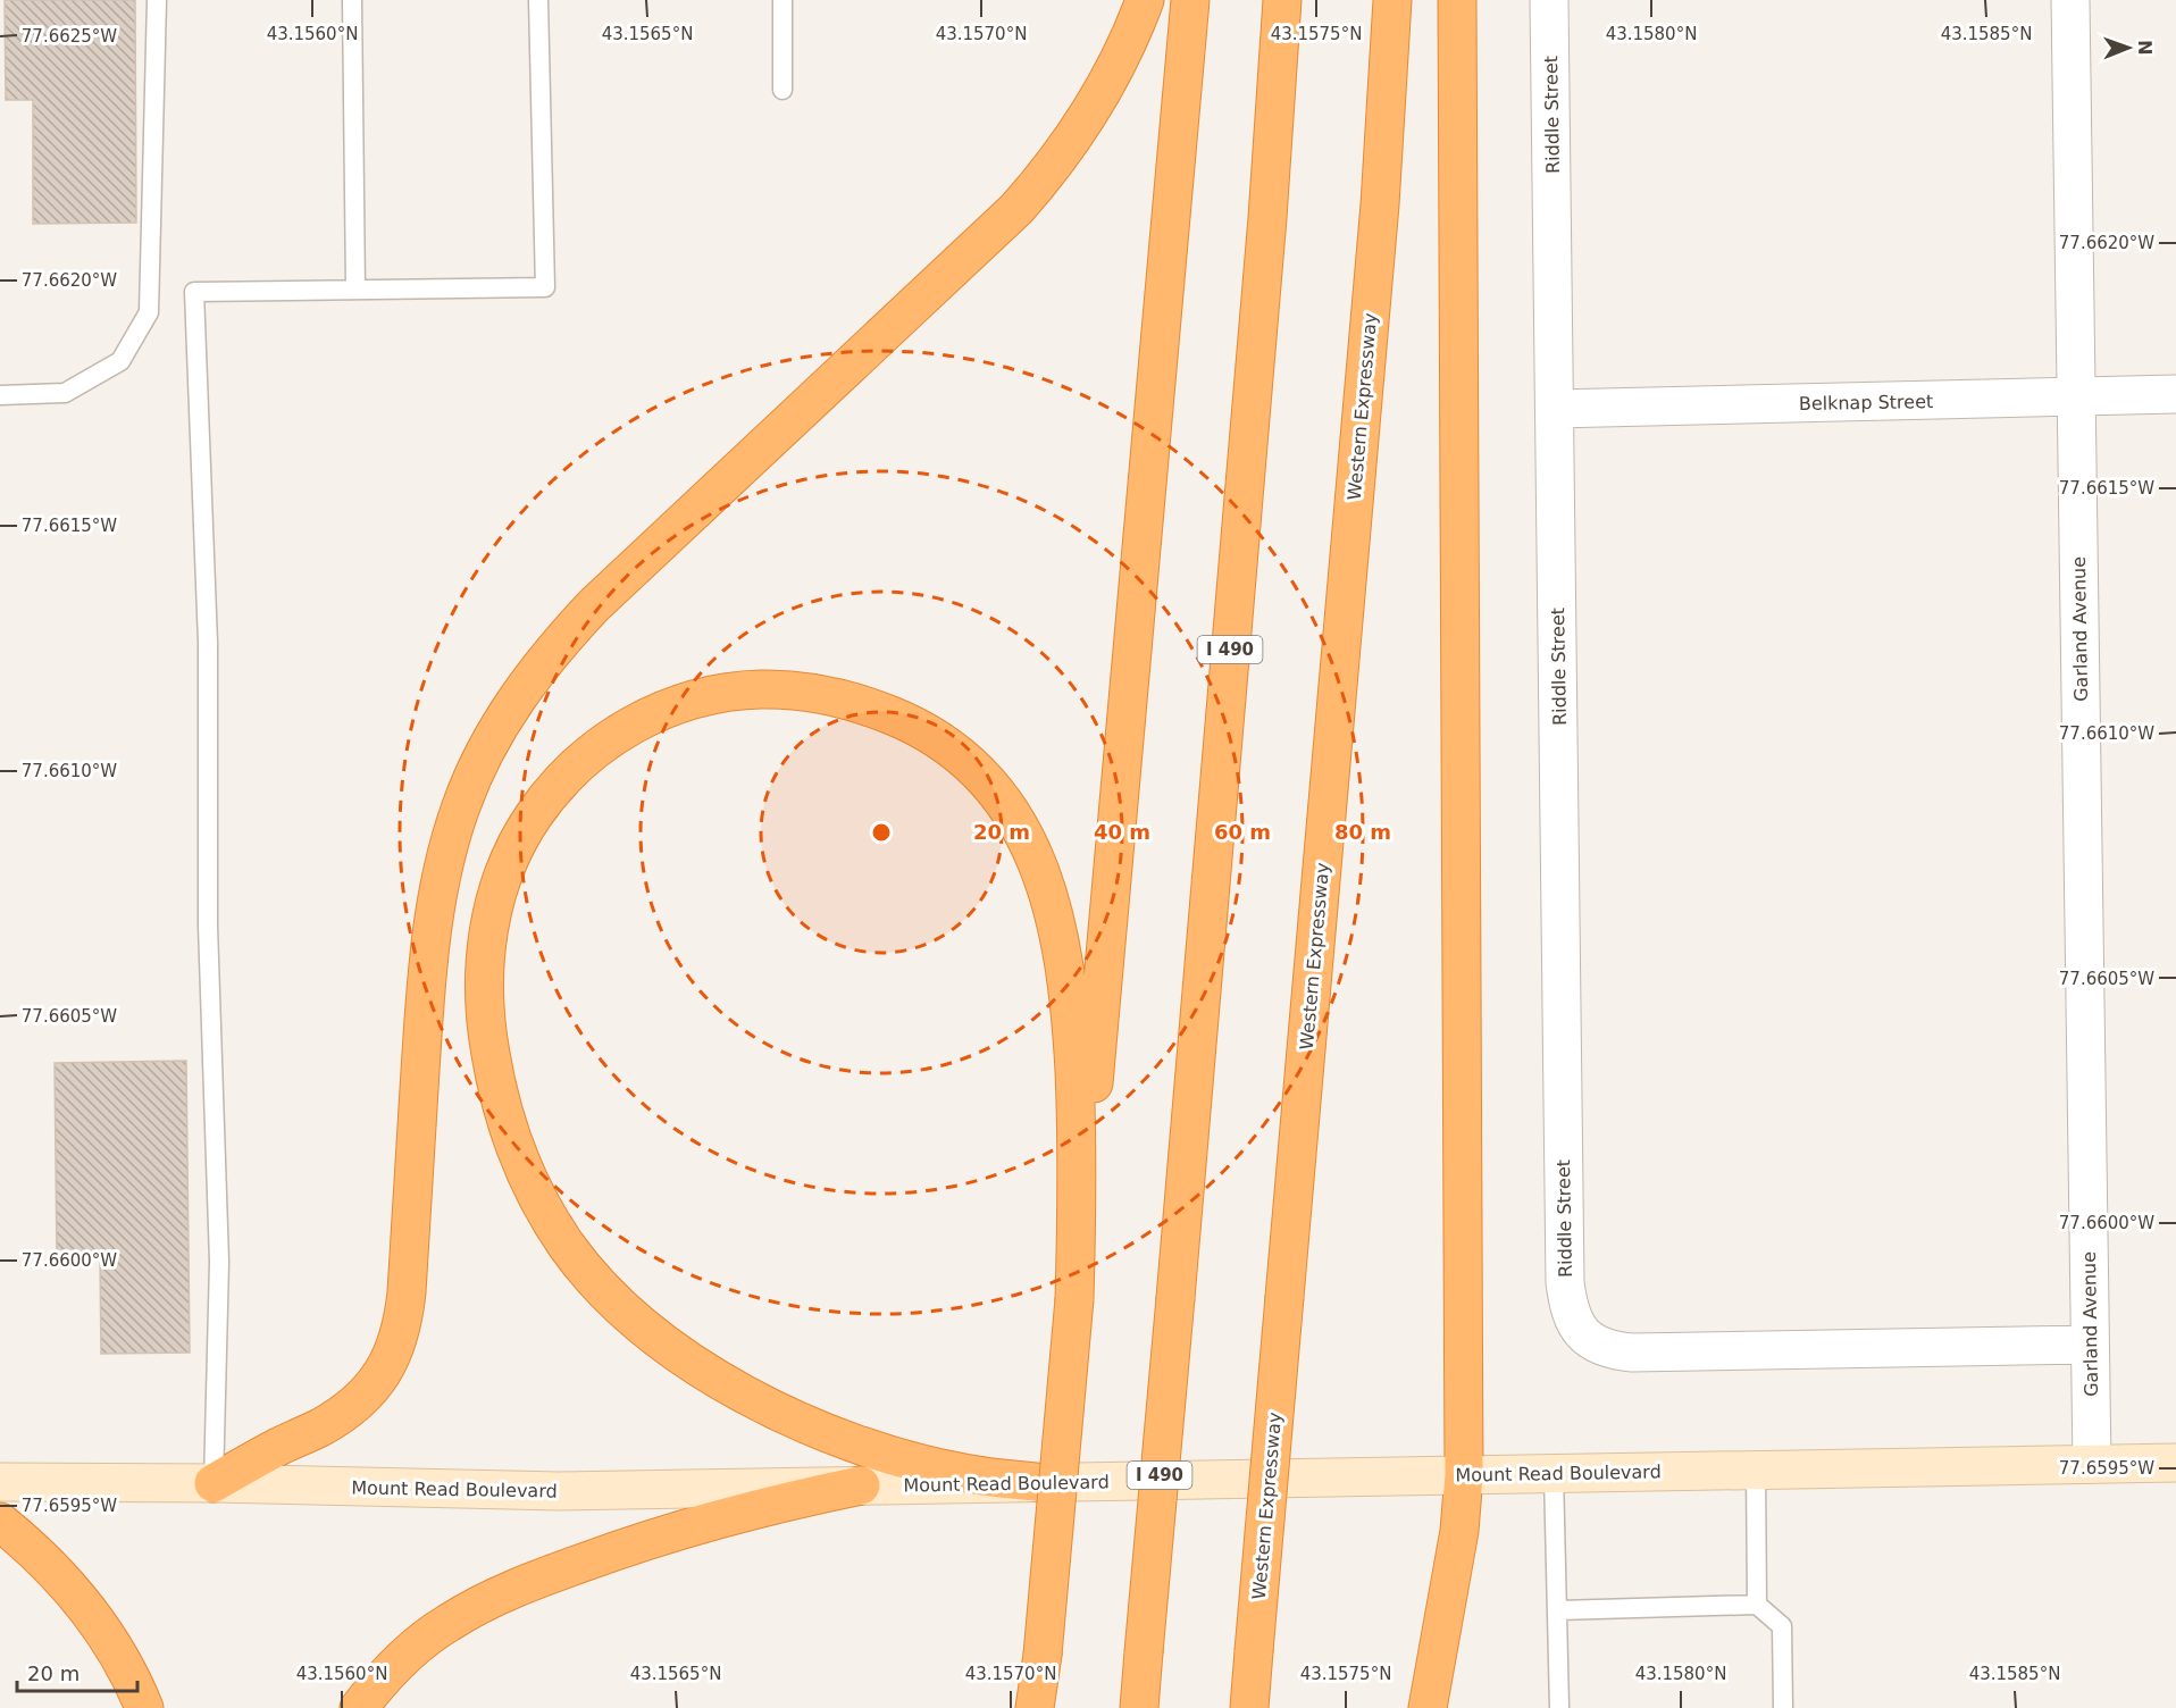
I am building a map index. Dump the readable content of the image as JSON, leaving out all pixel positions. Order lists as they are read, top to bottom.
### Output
{
  "streets": {
    "highway": ["Western Expressway", "I 490"],
    "main road": ["Mount Read Boulevard"],
    "street": ["Riddle Street", "Belknap Street", "Garland Avenue"]
  },
  "crossings": [
    ["Riddle Street", "Belknap Street"],
    ["Riddle Street", "Garland Avenue"],
    ["Belknap Street", "Garland Avenue"],
    ["Garland Avenue", "Mount Read Boulevard"]
  ],
  "scale_bar": "20 m",
  "north": "right",
  "coordinates": [
    "43.1560°N",
    "43.1565°N",
    "43.1570°N",
    "43.1575°N",
    "43.1580°N",
    "43.1585°N",
    "77.6625°W",
    "77.6620°W",
    "77.6615°W",
    "77.6610°W",
    "77.6605°W",
    "77.6600°W",
    "77.6595°W"
  ],
  "rings": [
    "20 m",
    "40 m",
    "60 m",
    "80 m"
  ]
}
